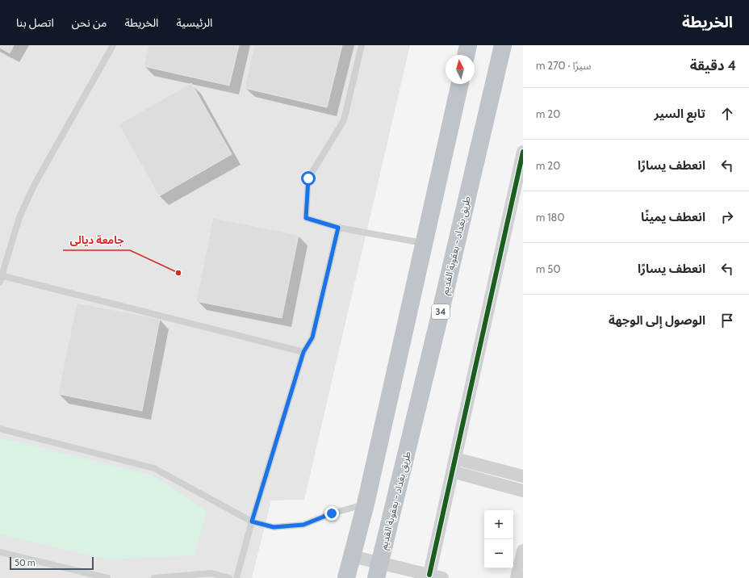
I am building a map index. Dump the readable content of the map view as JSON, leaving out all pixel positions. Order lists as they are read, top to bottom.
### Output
{
  "streets": {
    "highway": ["طريق بغداد - بعقوبة القديم", "34"]
  },
  "places": ["جامعة ديالى"],
  "scale_bar": "50 m",
  "north": "top",
  "page": {
    "header": "الخريطة",
    "nav": [
      "الرئيسية",
      "الخريطة",
      "من نحن",
      "اتصل بنا"
    ],
    "heading": ["4 دقيقة", "سيرًا · 270 m"],
    "list": [
      ["تابع السير", "20 m"],
      ["انعطف يسارًا", "20 m"],
      ["انعطف يمينًا", "180 m"],
      ["انعطف يسارًا", "50 m"],
      "الوصول إلى الوجهة"
    ],
    "map_buttons": ["+", "−"],
    "scale": "50 m"
  }
}
